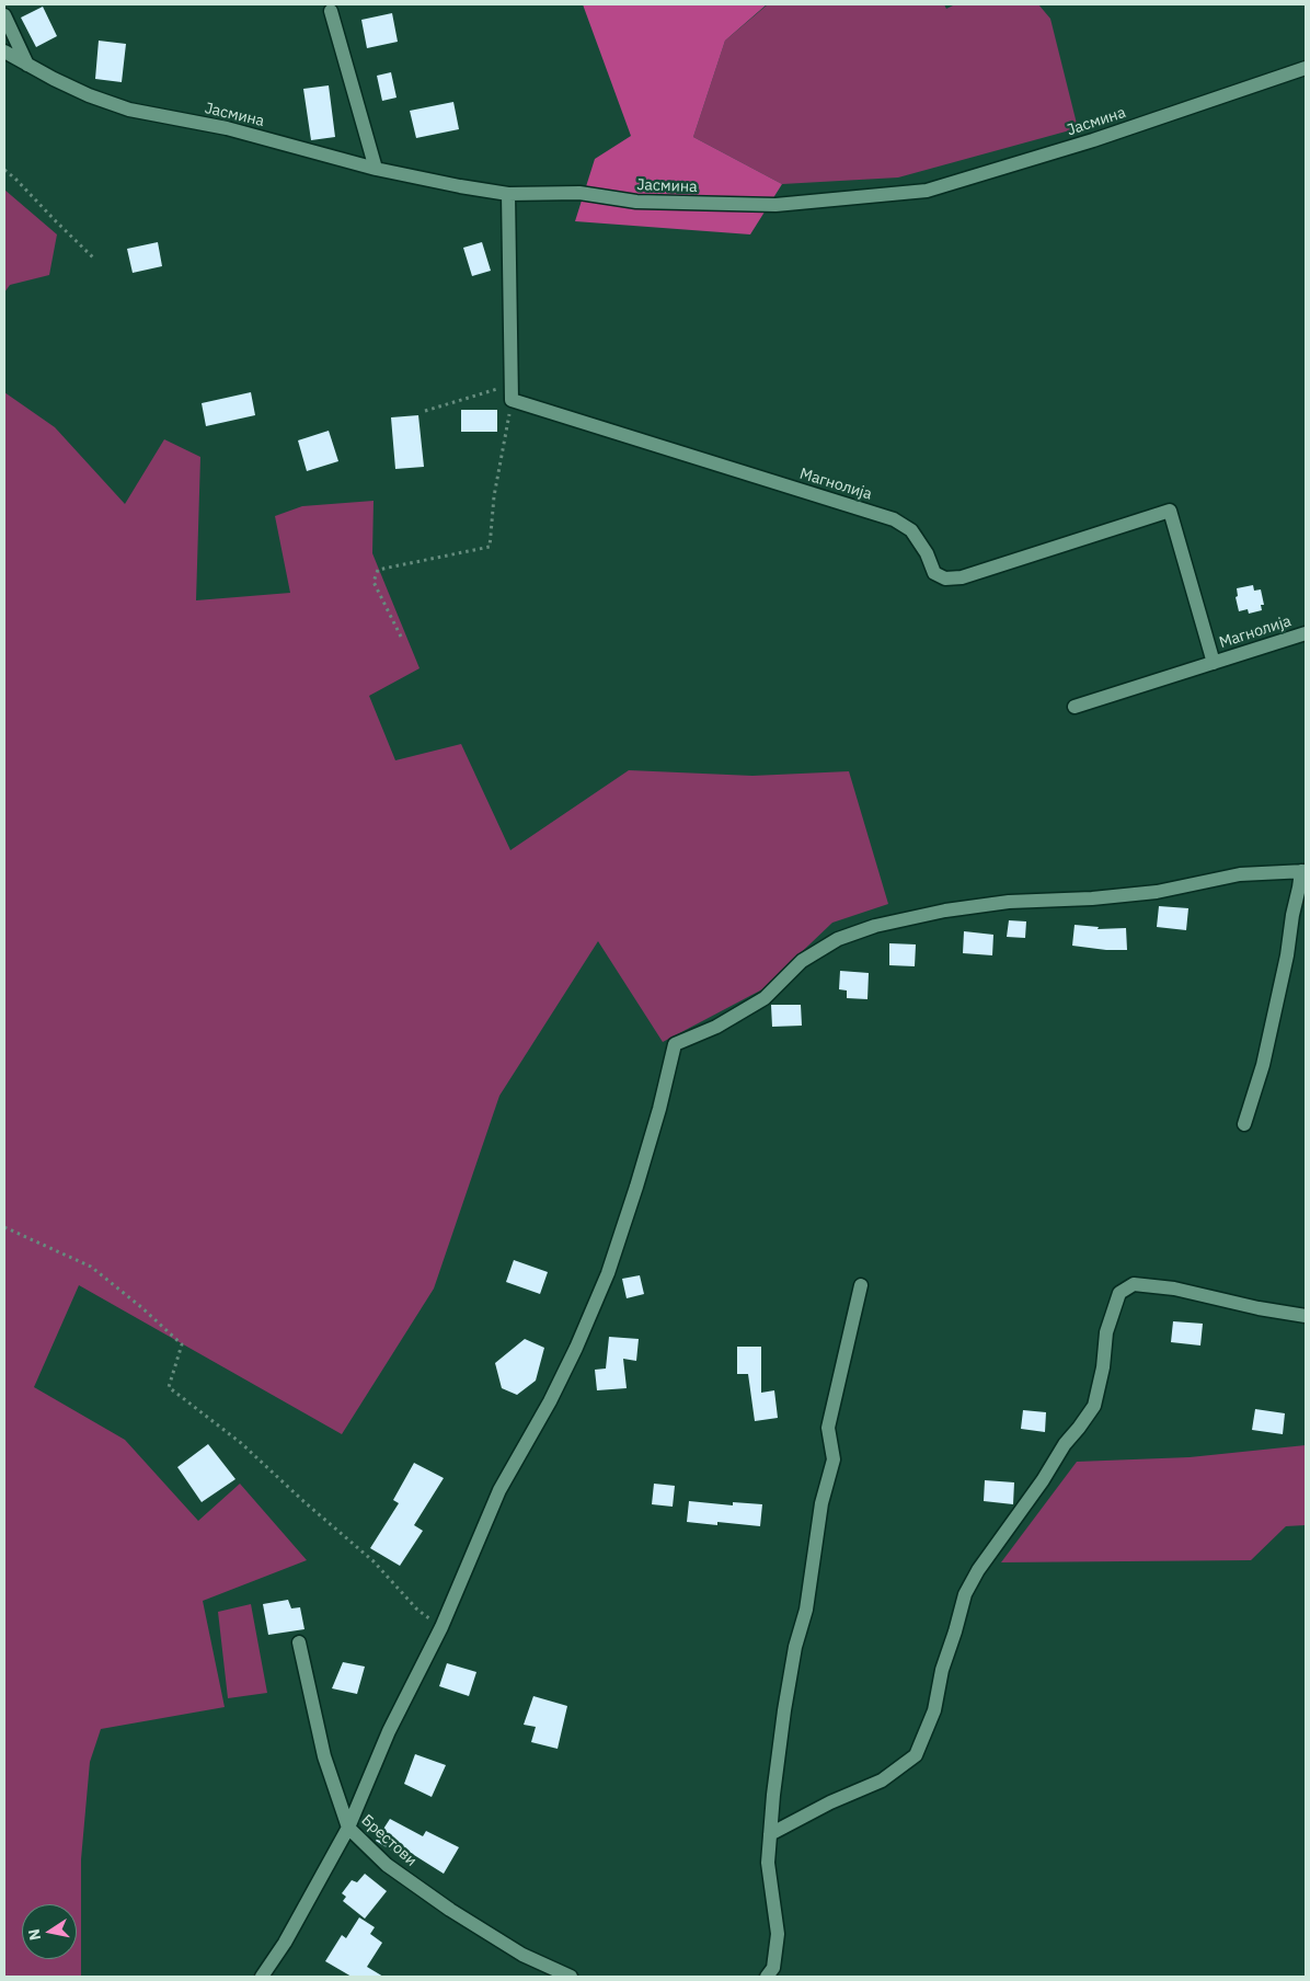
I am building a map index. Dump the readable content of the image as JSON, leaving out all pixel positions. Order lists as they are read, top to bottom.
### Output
{
  "streets": {
    "street": ["Јасмина", "Магнолија", "Брестови"]
  },
  "north": "left"
}
